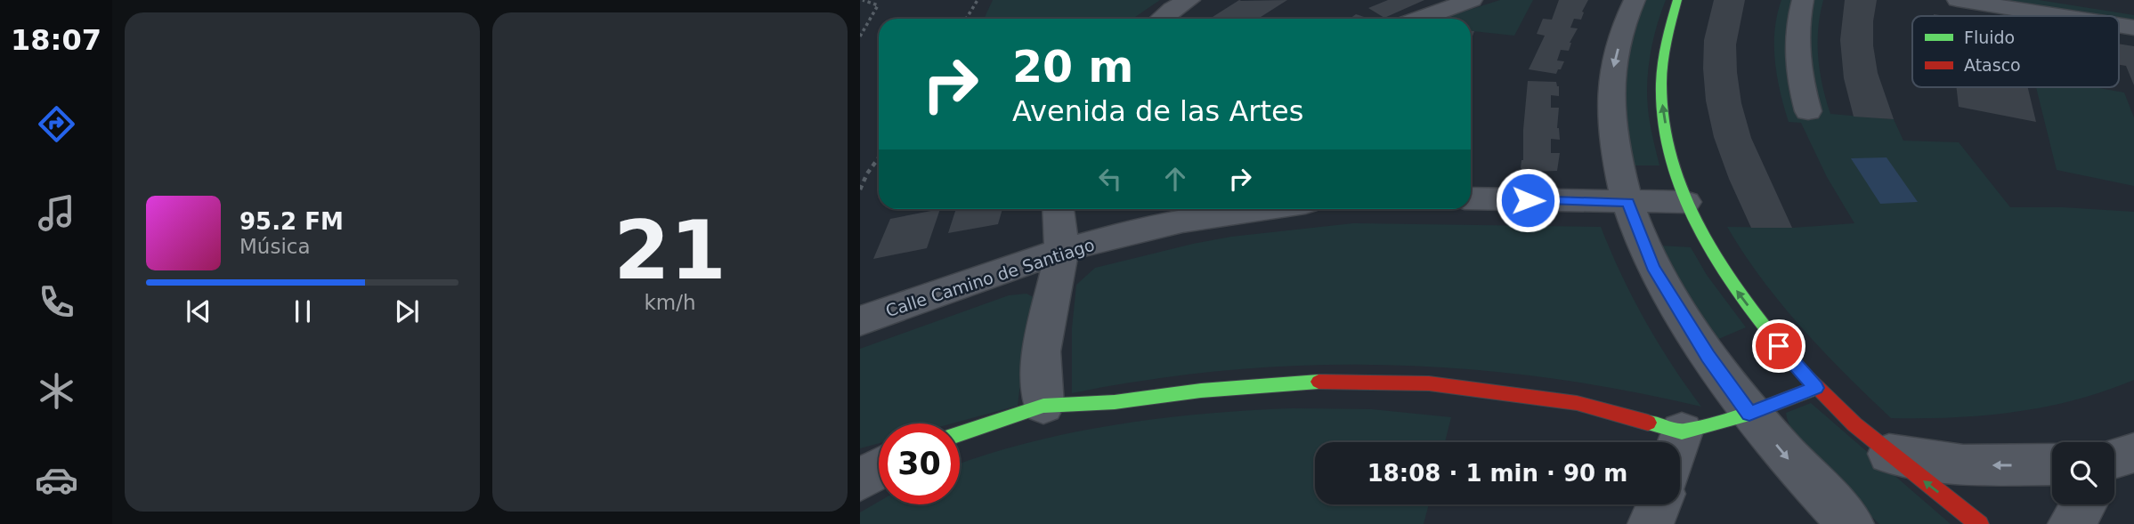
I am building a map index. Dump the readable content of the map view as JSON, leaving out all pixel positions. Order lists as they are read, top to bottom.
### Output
{
  "streets": {
    "street": ["Calle Camino de Santiago"]
  },
  "legend": ["Fluido", "Atasco"],
  "page": {
    "tabs": "18:07",
    "tile": ["21", "km/h"],
    "turn": ["20 m", "Avenida de las Artes"],
    "song": ["95.2 FM", "Música"],
    "limit": "30",
    "trip": "18:08 · 1 min · 90 m"
  }
}
